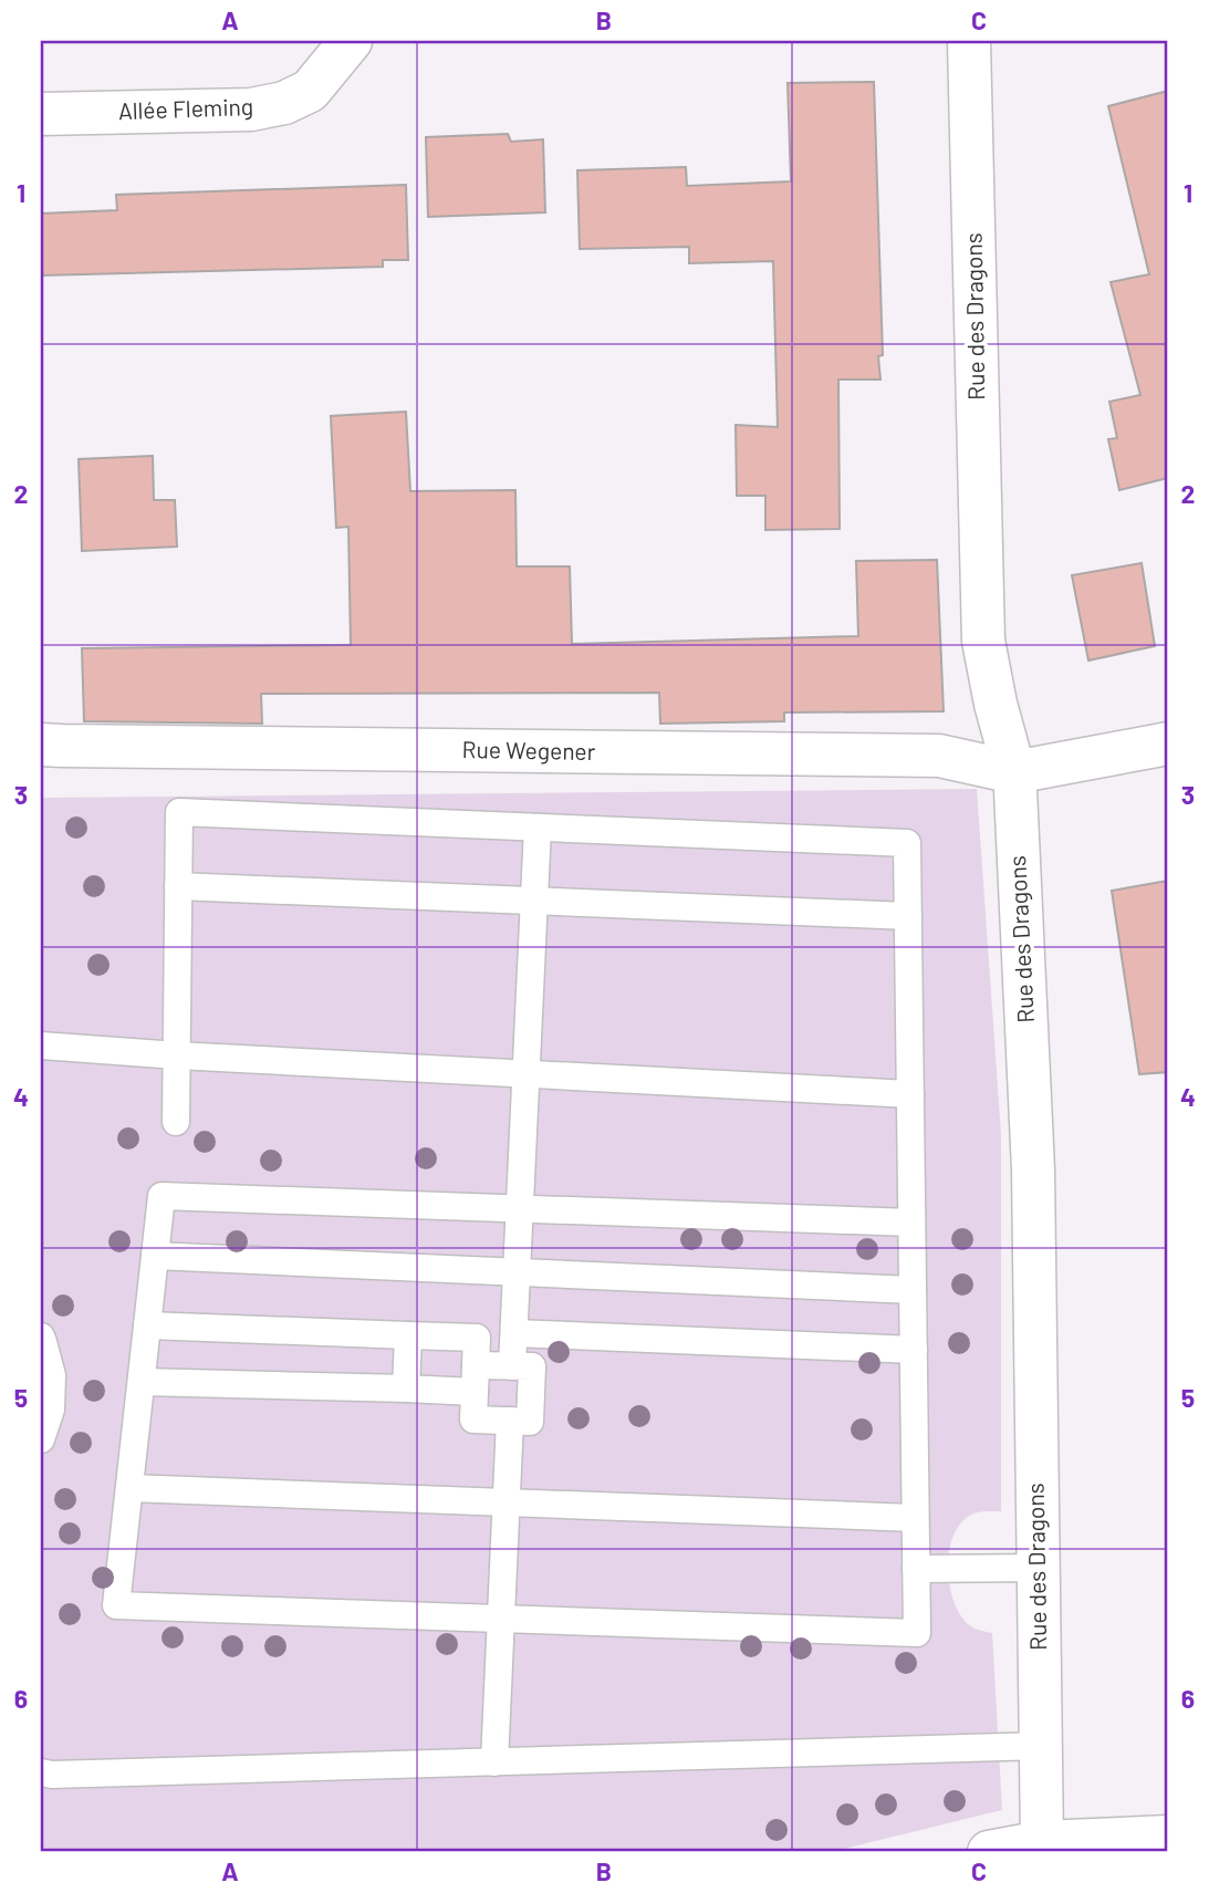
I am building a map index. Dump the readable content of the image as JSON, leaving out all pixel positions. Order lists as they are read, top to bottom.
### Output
{
  "streets": {
    "street": ["Allée Fleming", "Rue des Dragons", "Rue Wegener"]
  },
  "crossings": [
    ["Rue des Dragons", "Rue Wegener"]
  ],
  "grid": {
    "columns": ["A", "B", "C"],
    "rows": [
      "1",
      "2",
      "3",
      "4",
      "5",
      "6"
    ]
  }
}
